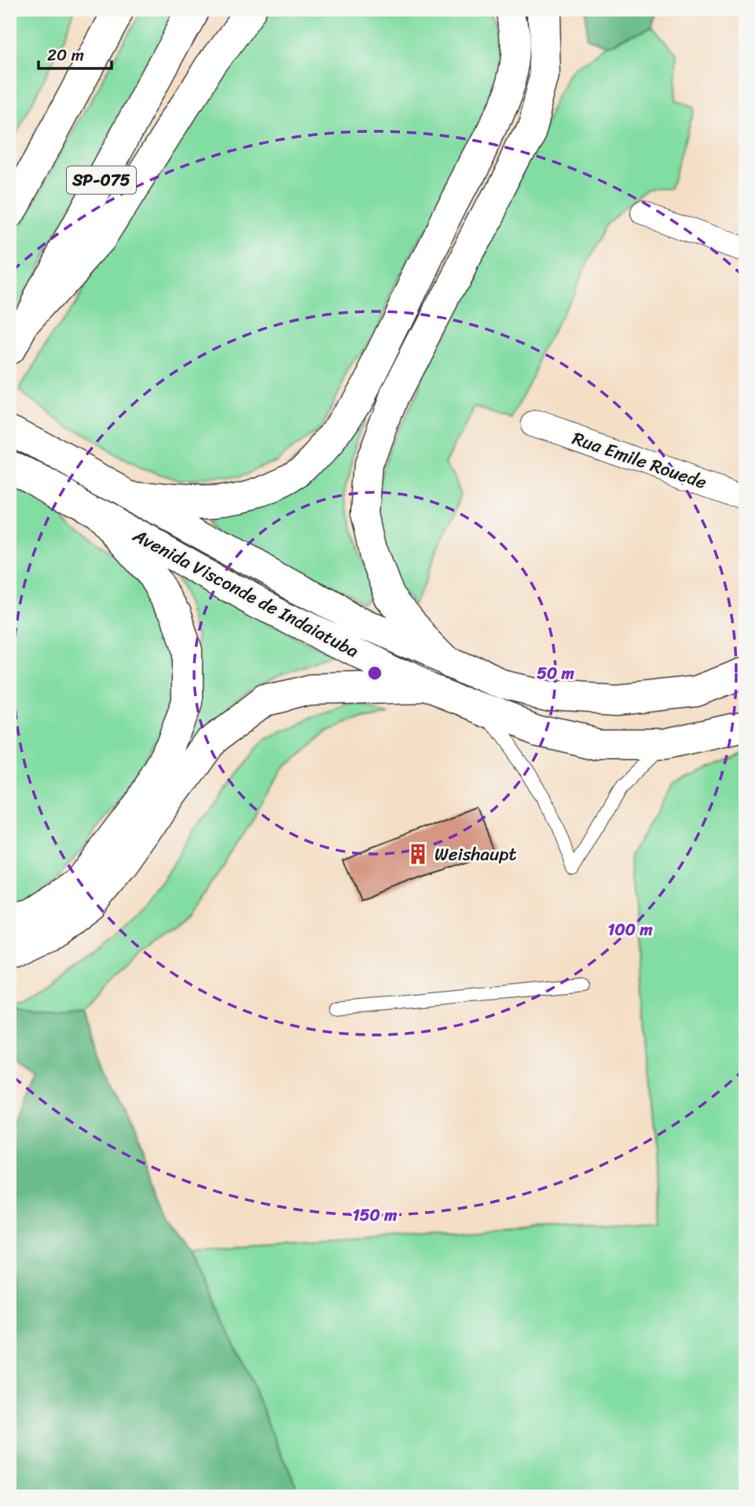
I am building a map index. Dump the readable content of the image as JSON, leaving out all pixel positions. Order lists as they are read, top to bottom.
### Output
{
  "streets": {
    "main road": ["SP-075", "Avenida Visconde de Indaiatuba"],
    "street": ["Rua Emile Rouede"]
  },
  "places": {
    "building": ["Weishaupt"]
  },
  "scale_bar": "20 m",
  "rings": ["50 m", "100 m", "150 m"]
}
